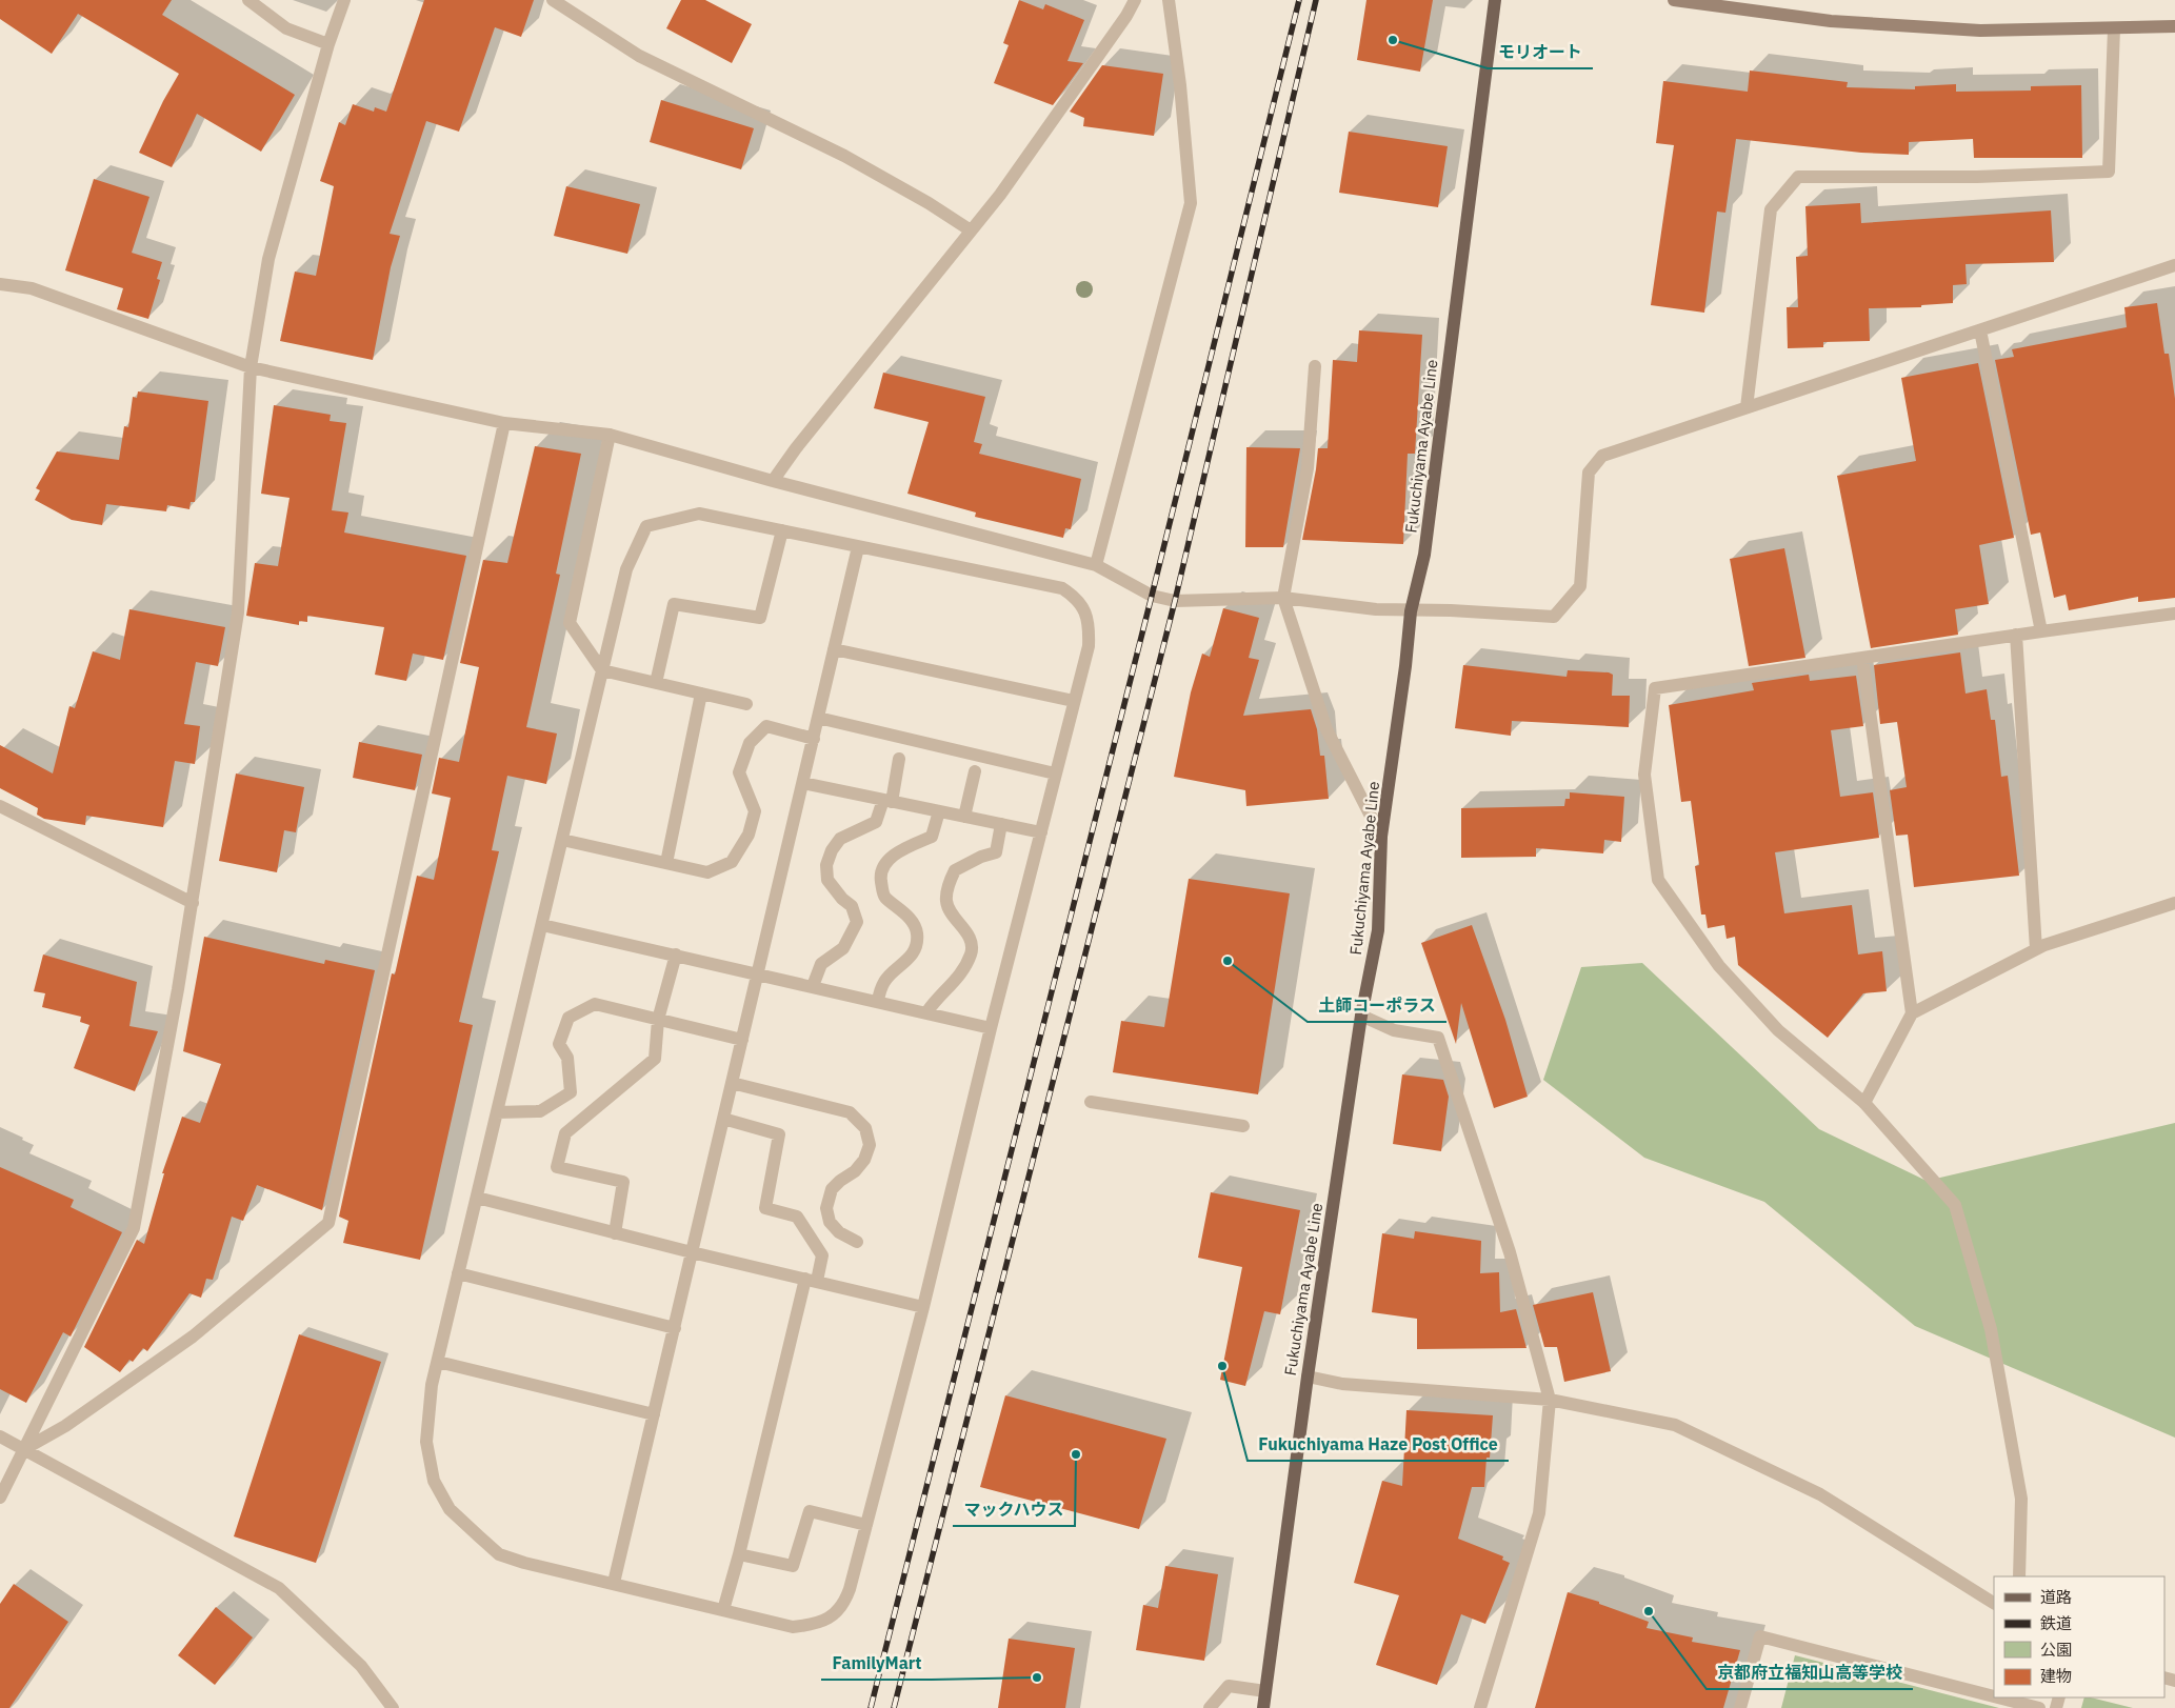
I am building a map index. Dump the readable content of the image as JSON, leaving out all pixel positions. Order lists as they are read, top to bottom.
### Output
{
  "streets": {
    "main road": ["Fukuchiyama Ayabe Line"]
  },
  "places": [
    "モリオート",
    "土師コーポラス",
    "Fukuchiyama Haze Post Office",
    "マックハウス",
    "京都府立福知山高等学校",
    "FamilyMart"
  ],
  "legend": [
    "道路",
    "鉄道",
    "公園",
    "建物"
  ]
}
